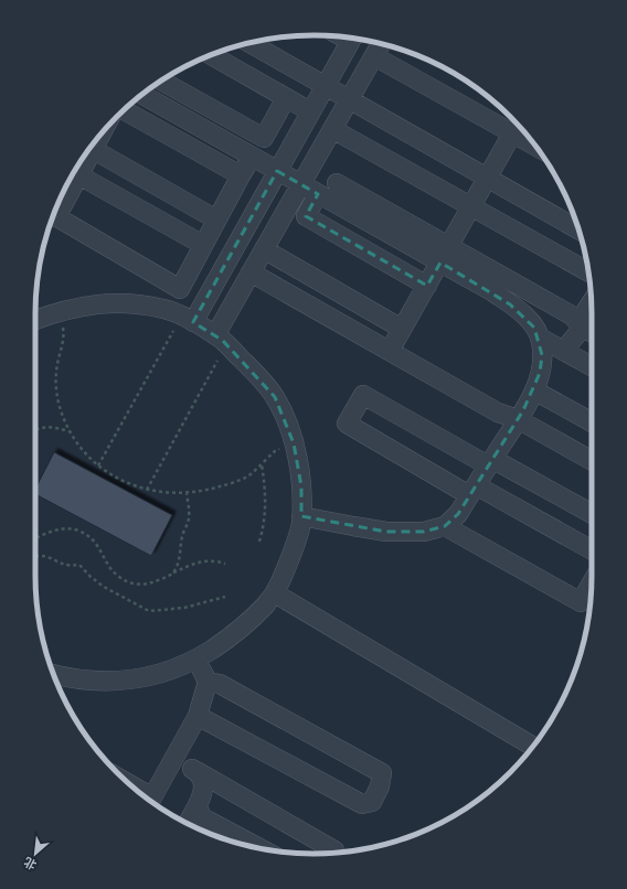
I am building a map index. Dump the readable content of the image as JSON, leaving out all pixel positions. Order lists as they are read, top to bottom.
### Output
{
  "north": "bottom left"
}
